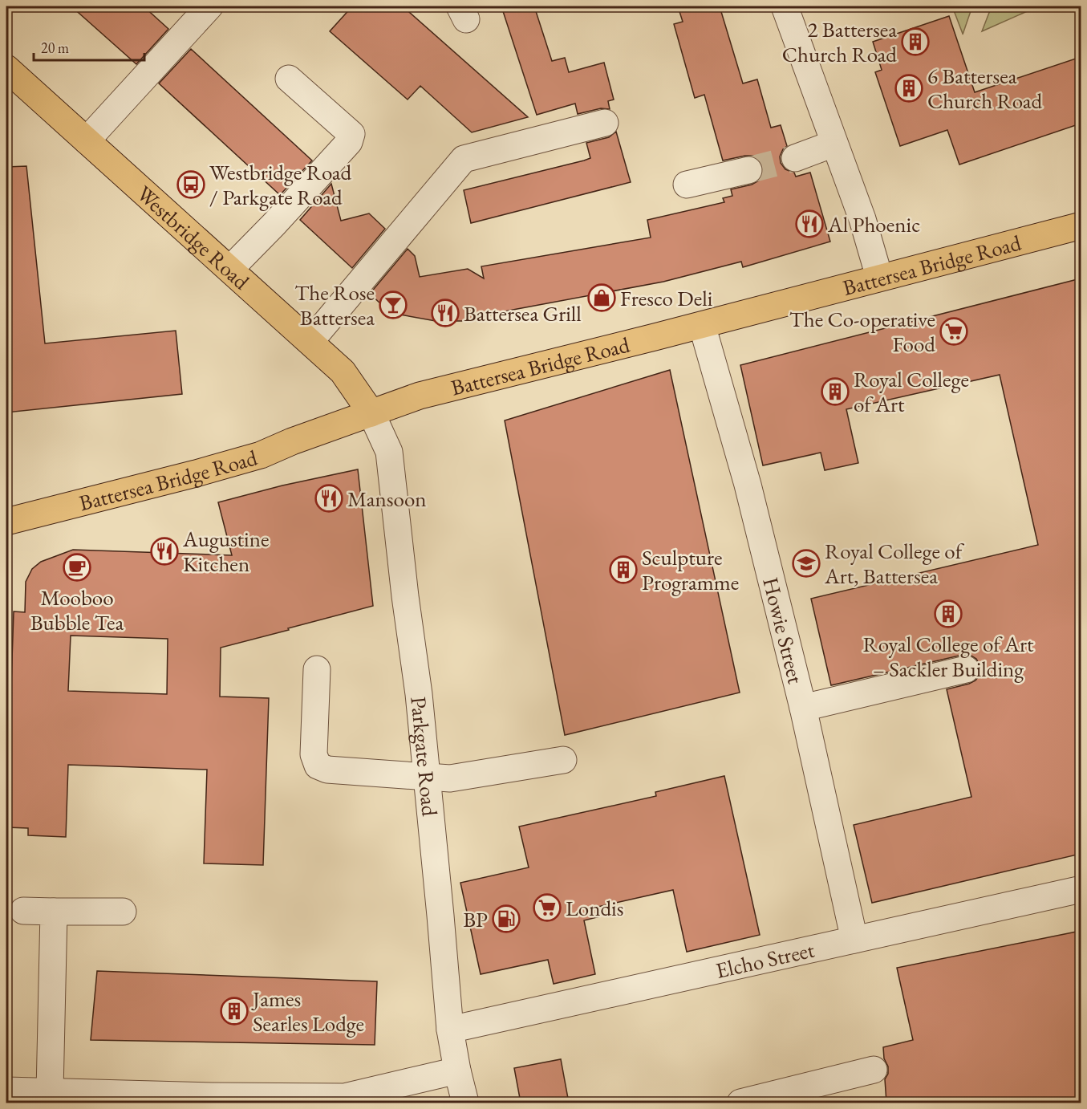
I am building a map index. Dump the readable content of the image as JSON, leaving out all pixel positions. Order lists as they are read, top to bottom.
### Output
{
  "streets": {
    "main road": ["Westbridge Road", "Battersea Bridge Road"],
    "street": ["Howie Street", "Parkgate Road", "Elcho Street"]
  },
  "crossings": [
    ["Westbridge Road", "Battersea Bridge Road"],
    ["Westbridge Road", "Parkgate Road"],
    ["Battersea Bridge Road", "Howie Street"],
    ["Battersea Bridge Road", "Parkgate Road"],
    ["Howie Street", "Elcho Street"],
    ["Parkgate Road", "Elcho Street"]
  ],
  "places": {
    "building": [
      "2 Battersea Church Road",
      "6 Battersea Church Road",
      "Royal College of Art",
      "Sculpture Programme",
      "Royal College of Art – Sackler Building",
      "James Searles Lodge"
    ],
    "bus stop": ["Westbridge Road / Parkgate Road"],
    "restaurant": [
      "Al Phoenic",
      "Battersea Grill",
      "Mansoon",
      "Augustine Kitchen"
    ],
    "shop": ["Fresco Deli"],
    "bar": ["The Rose Battersea"],
    "supermarket": ["The Co-operative Food", "Londis"],
    "school or university": ["Royal College of Art, Battersea"],
    "cafe": ["Mooboo Bubble Tea"],
    "fuel station": ["BP"]
  },
  "scale_bar": "20 m"
}
